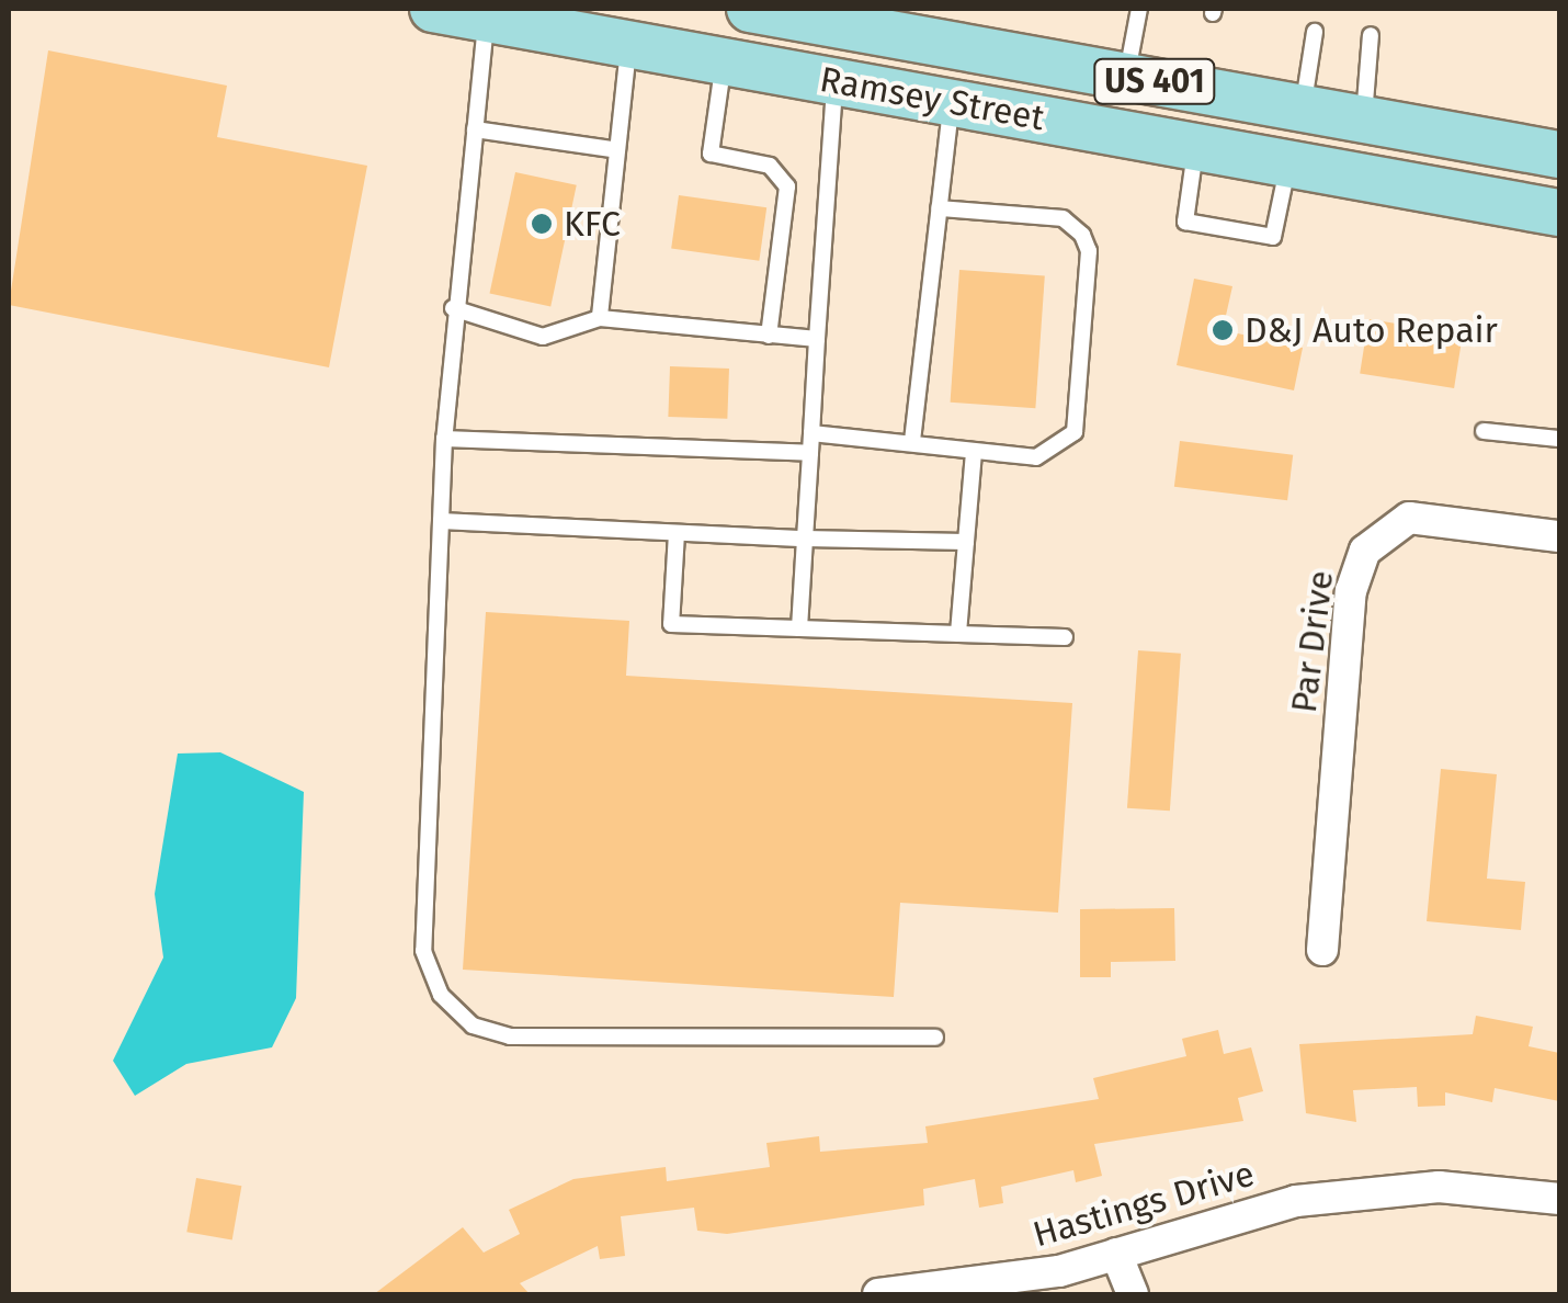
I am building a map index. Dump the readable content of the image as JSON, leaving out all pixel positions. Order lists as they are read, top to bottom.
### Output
{
  "streets": {
    "main road": ["US 401", "Ramsey Street"],
    "street": ["Par Drive", "Hastings Drive"]
  },
  "places": ["KFC", "D&J Auto Repair"]
}
